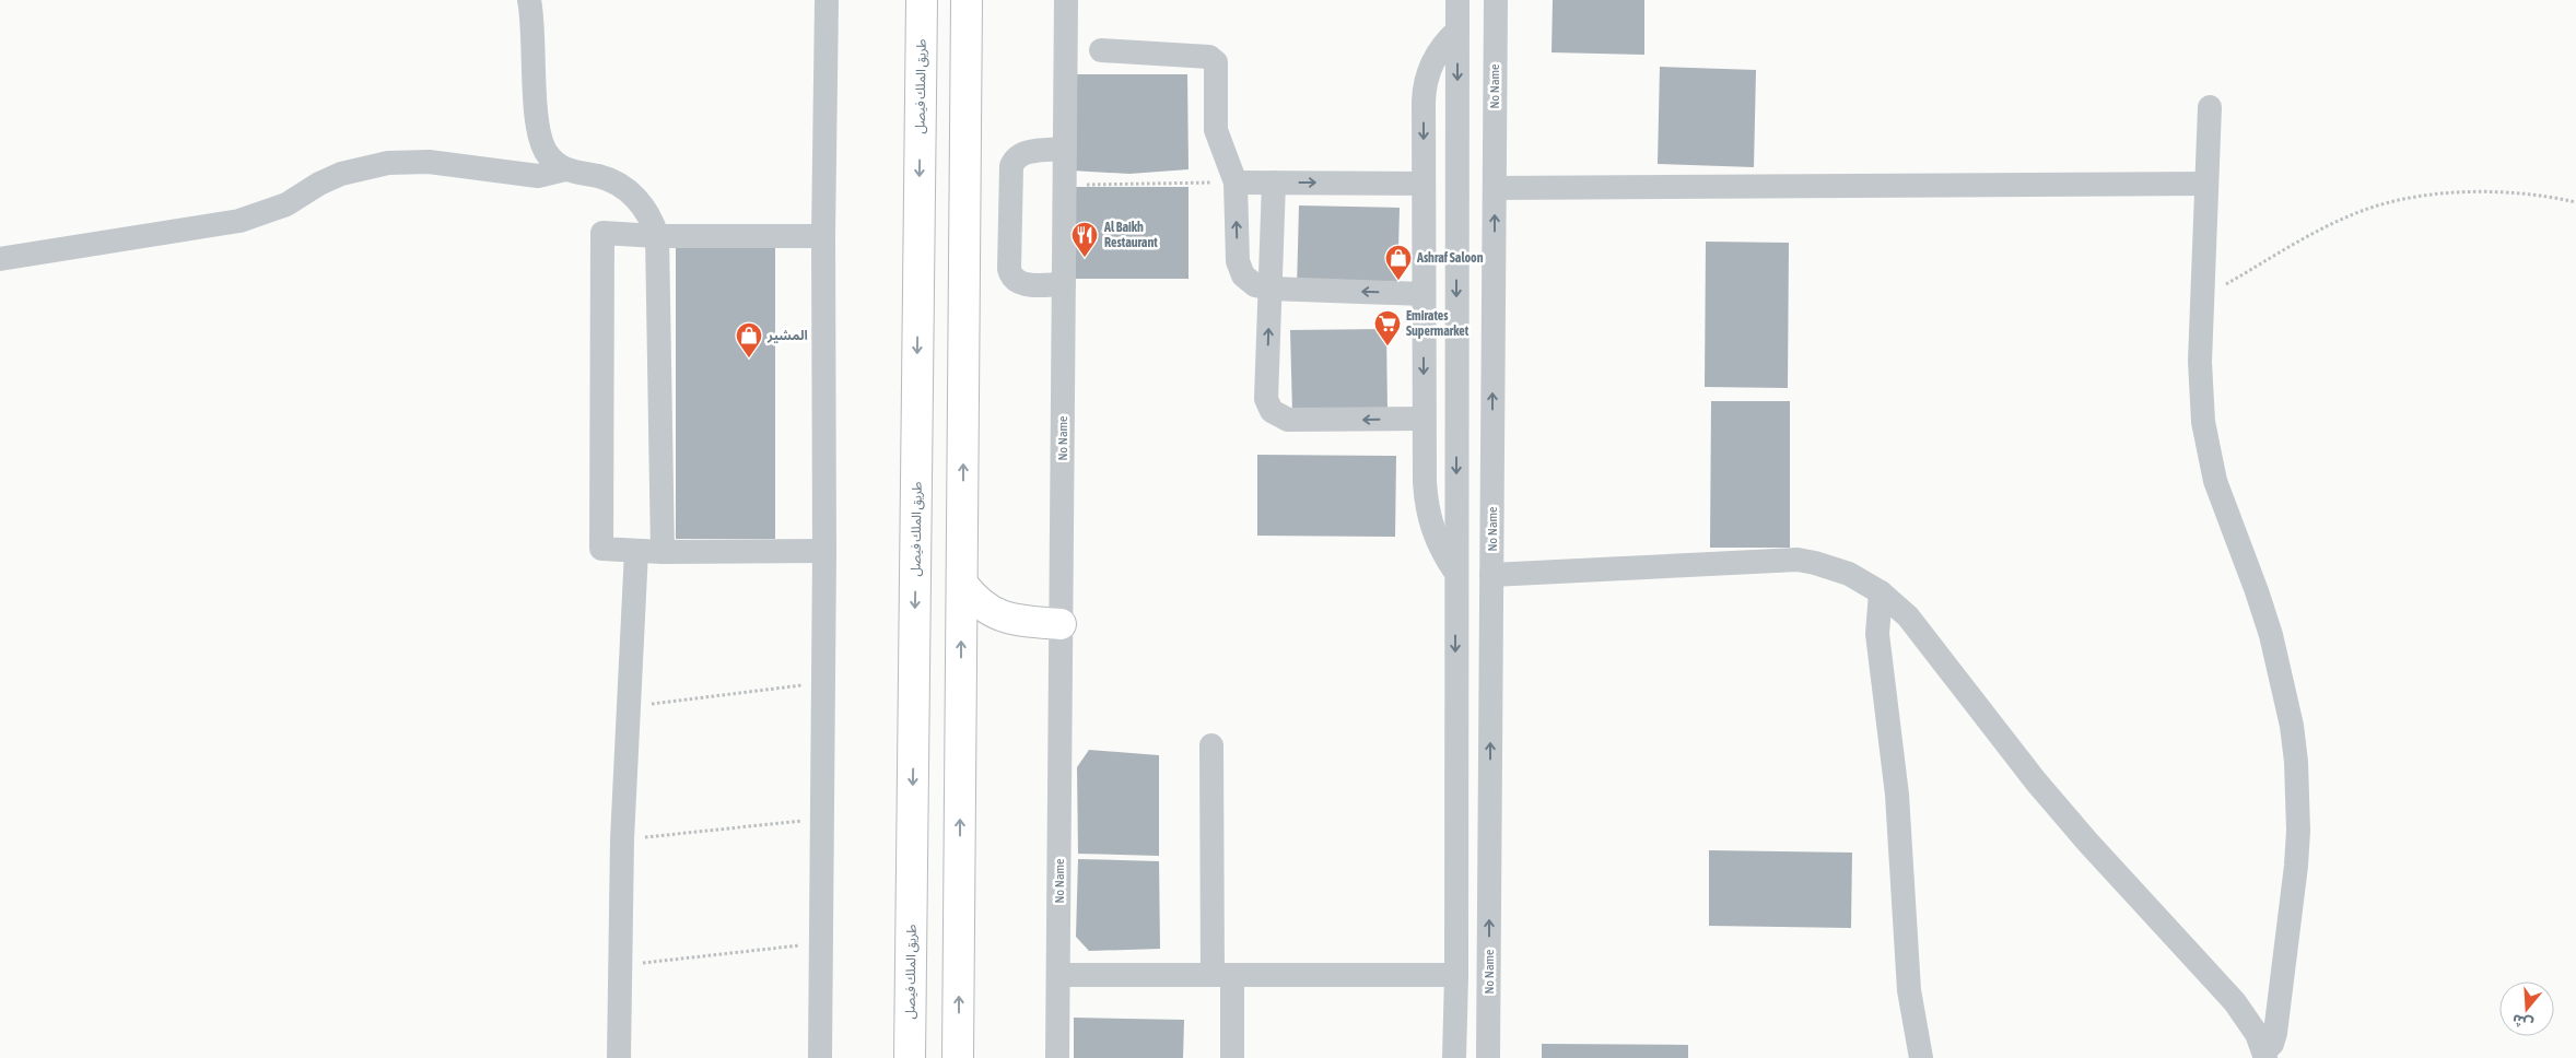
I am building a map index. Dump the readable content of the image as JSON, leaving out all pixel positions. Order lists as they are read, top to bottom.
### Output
{
  "streets": {
    "main road": ["طريق الملك فيصل"],
    "street": ["No Name"]
  },
  "places": {
    "restaurant": ["Al Baikh Restaurant"],
    "shop": ["Ashraf Saloon", "المشير"],
    "supermarket": ["Emirates Supermarket"]
  },
  "north": "bottom"
}
